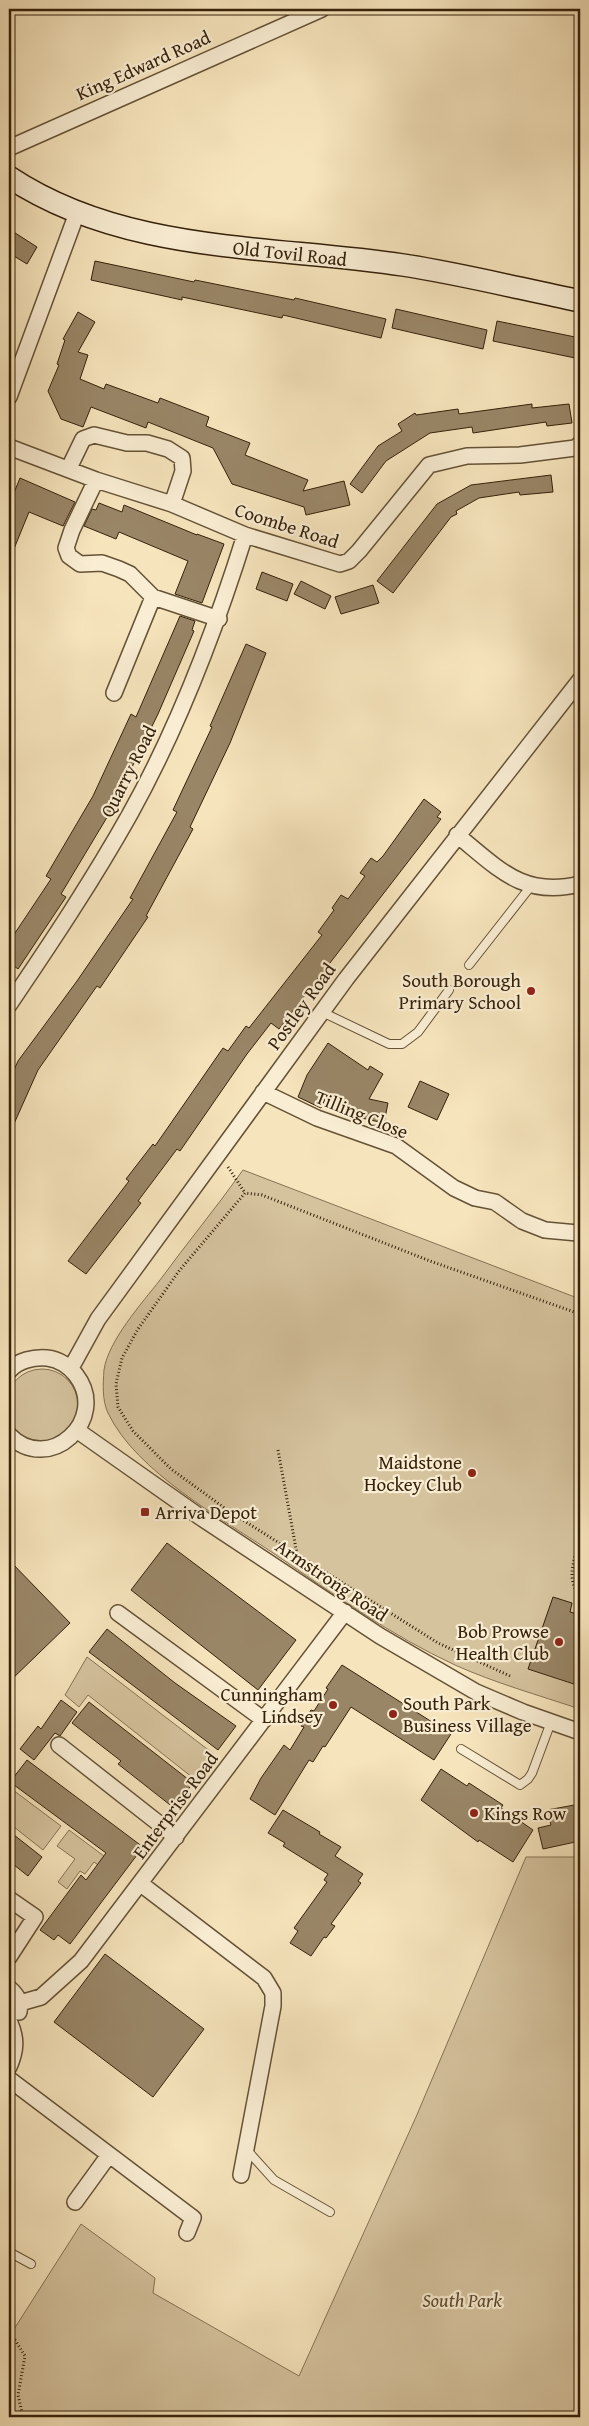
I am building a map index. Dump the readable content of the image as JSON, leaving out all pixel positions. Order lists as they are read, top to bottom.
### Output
{
  "streets": {
    "street": [
      "King Edward Road",
      "Old Tovil Road",
      "Coombe Road",
      "Quarry Road",
      "Postley Road",
      "Tilling Close",
      "Armstrong Road",
      "Enterprise Road"
    ]
  },
  "crossings": [
    ["Coombe Road", "Quarry Road"],
    ["Postley Road", "Tilling Close"],
    ["Armstrong Road", "Enterprise Road"]
  ],
  "parks": ["South Park"],
  "places": {
    "other": [
      "South Borough Primary School",
      "Maidstone Hockey Club",
      "Bob Prowse Health Club",
      "Cunningham Lindsey",
      "South Park Business Village",
      "Kings Row"
    ],
    "transit": ["Arriva Depot"]
  }
}
